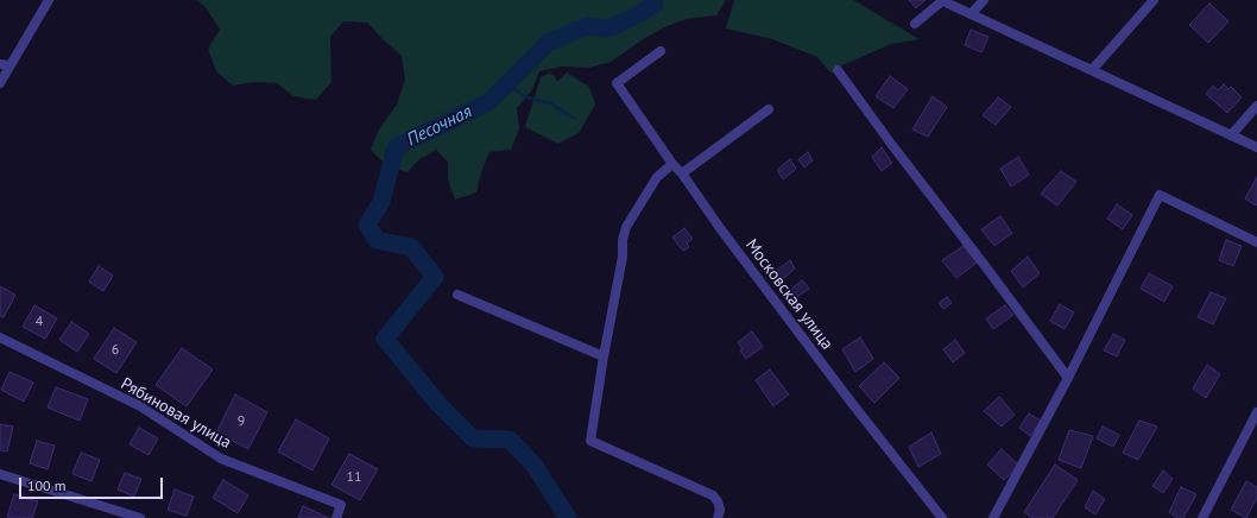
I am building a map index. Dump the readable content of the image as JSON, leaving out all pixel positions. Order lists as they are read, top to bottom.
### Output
{
  "streets": {
    "street": ["Московская улица", "Рябиновая улица"]
  },
  "water": ["Песочная"],
  "house_numbers": [
    "4",
    "6",
    "9",
    "11"
  ],
  "scale_bar": "100 m"
}
